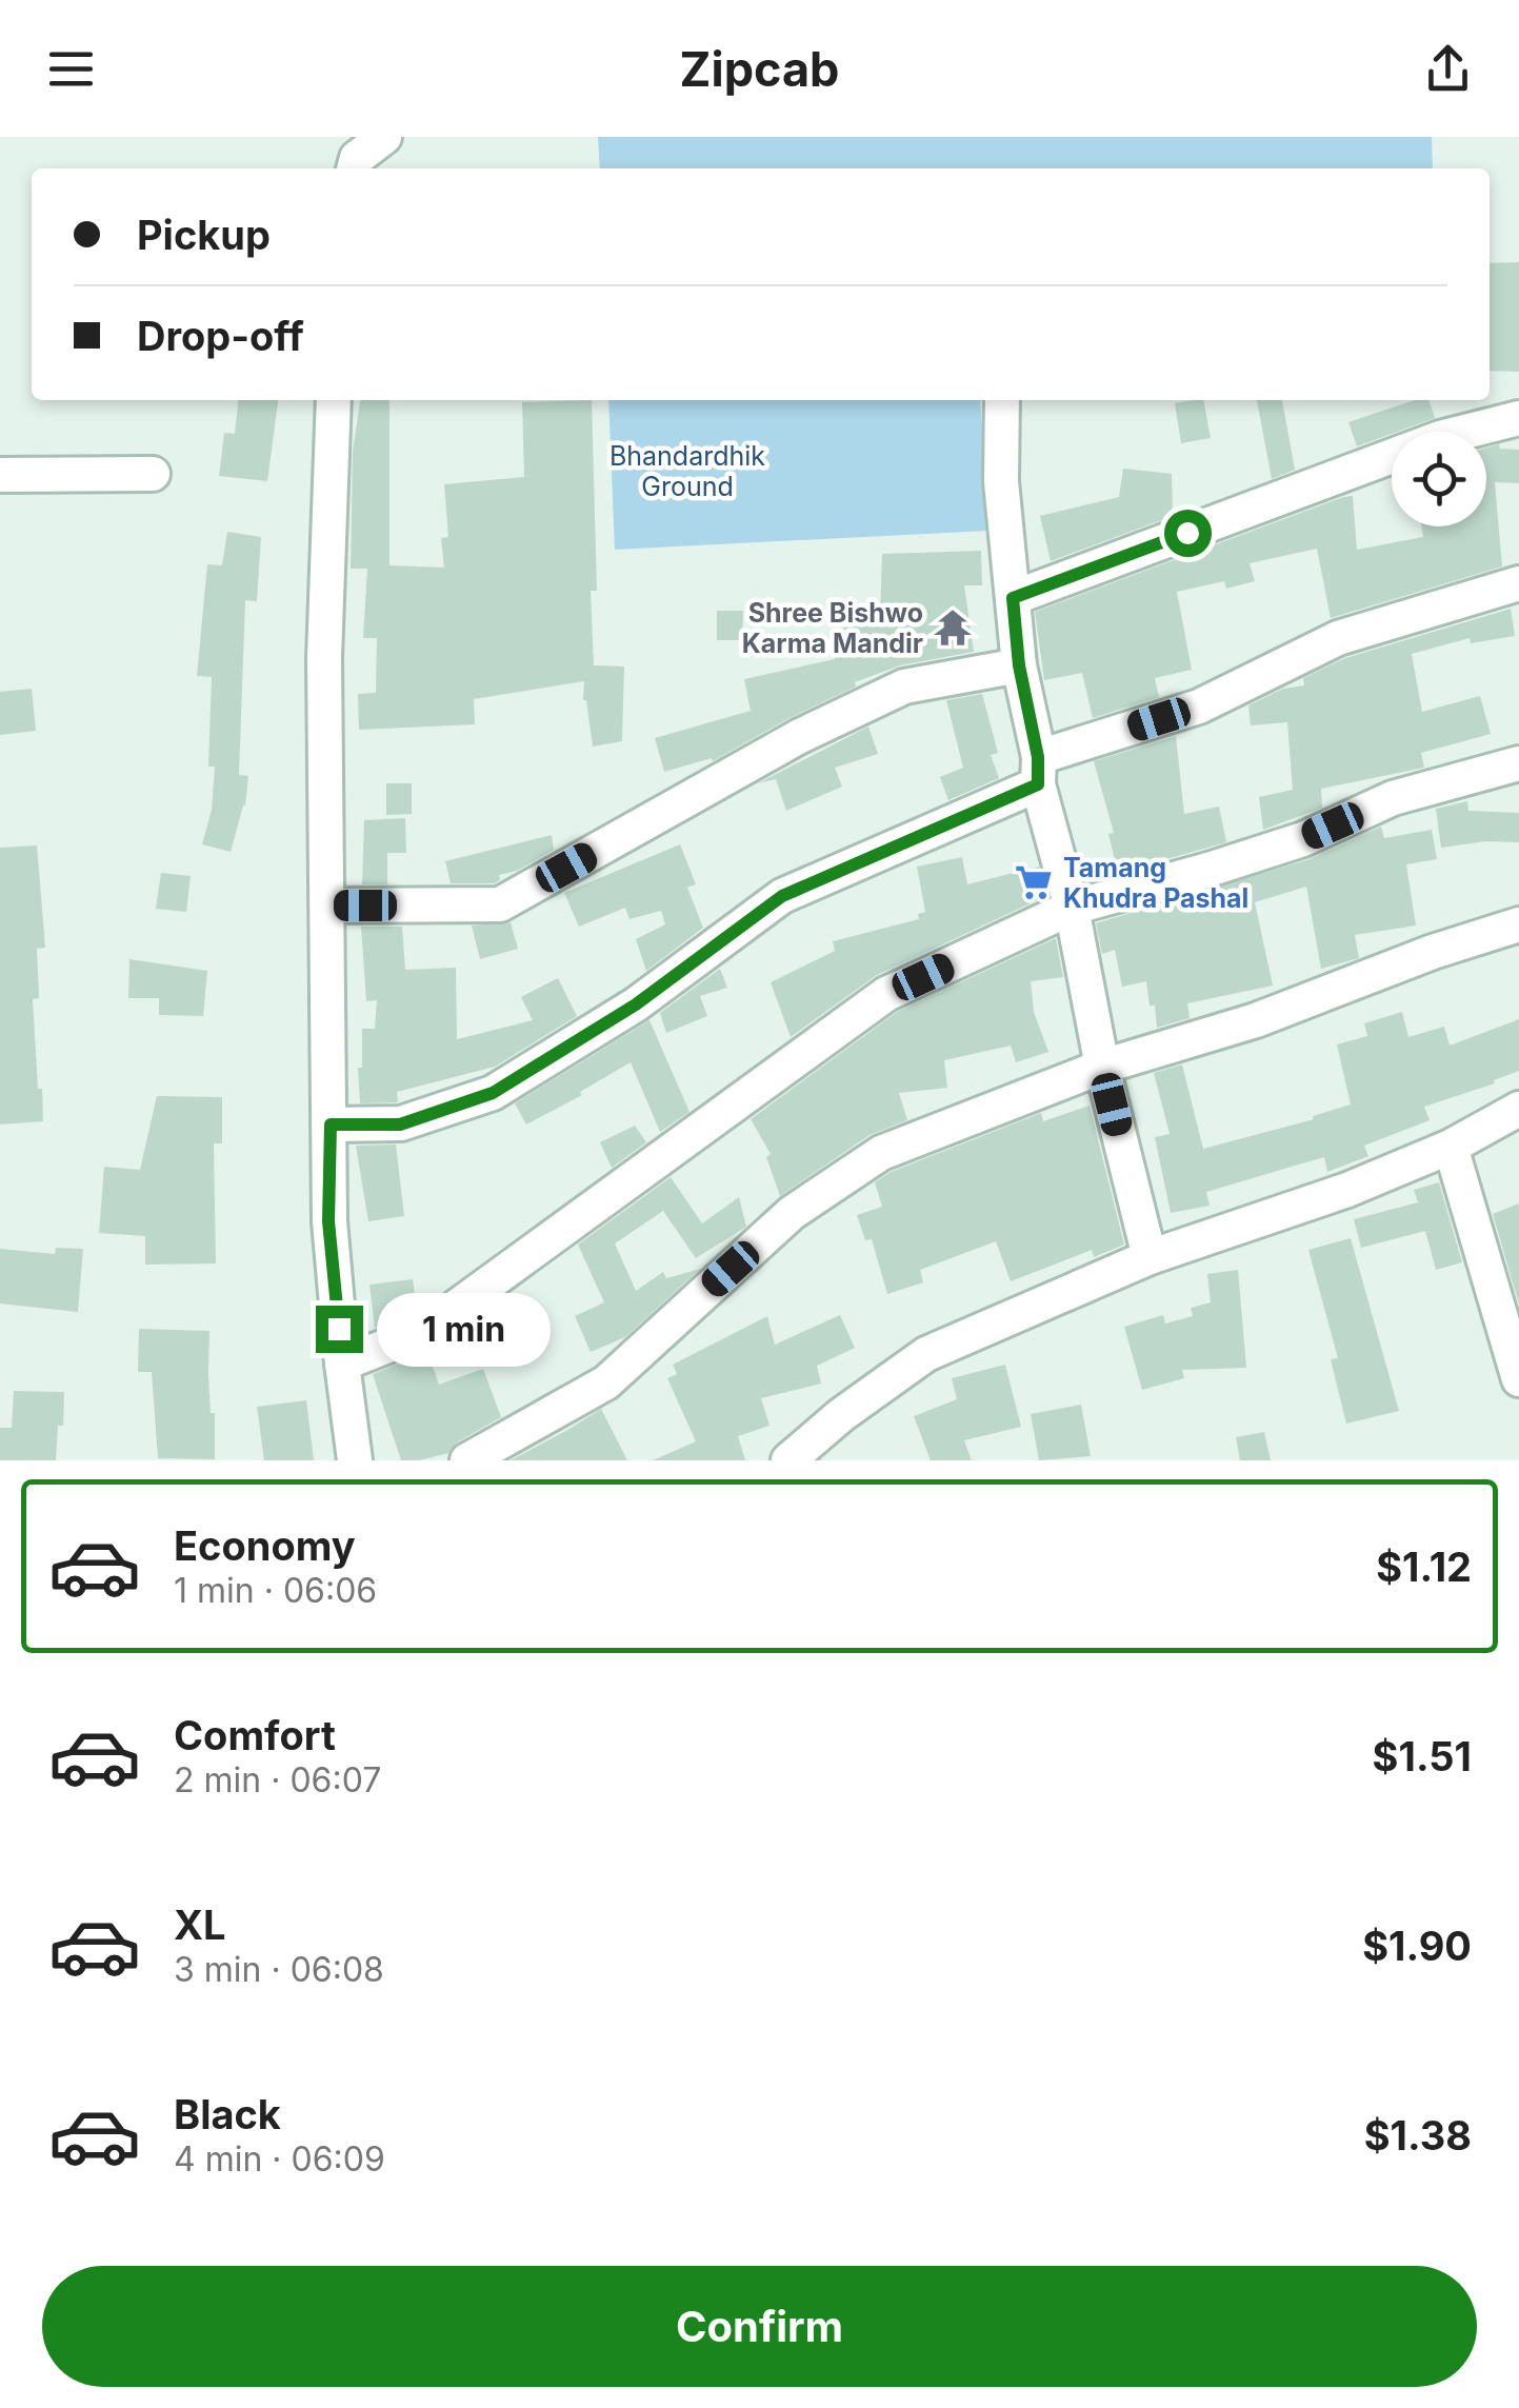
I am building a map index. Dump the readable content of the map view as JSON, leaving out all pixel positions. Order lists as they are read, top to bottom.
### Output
{
  "parks": ["Bhandardhik Ground"],
  "places": {
    "temple": ["Shree Bishwo Karma Mandir"],
    "supermarket": ["Tamang Khudra Pashal"]
  },
  "page": {
    "header": "Zipcab",
    "banner": ["Pickup", "Drop-off"],
    "bubble": "1 min",
    "list": [
      {
        "name": "Economy",
        "note": "1 min · 06:06",
        "value": "$1.12"
      },
      {
        "name": "Comfort",
        "note": "2 min · 06:07",
        "value": "$1.51"
      },
      {
        "name": "XL",
        "note": "3 min · 06:08",
        "value": "$1.90"
      },
      {
        "name": "Black",
        "note": "4 min · 06:09",
        "value": "$1.38"
      }
    ],
    "buttons": "Confirm"
  }
}
